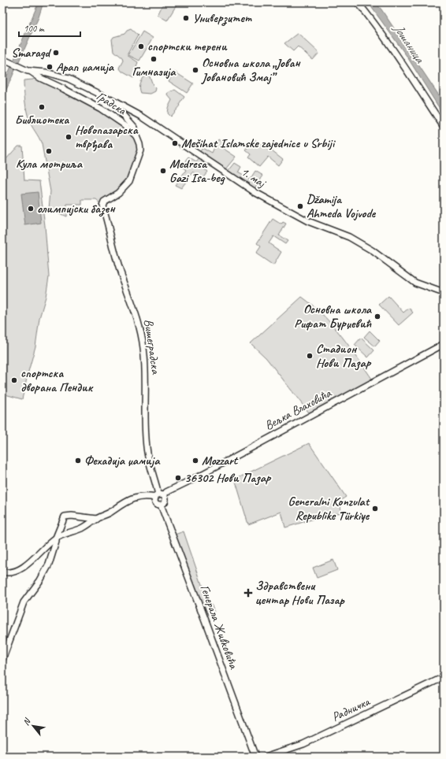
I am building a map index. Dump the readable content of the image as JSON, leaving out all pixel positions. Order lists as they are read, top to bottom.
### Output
{
  "streets": {
    "street": [
      "Градска",
      "1. мај",
      "Вишеградска",
      "Вељка Влаховића",
      "Генерала Живковића",
      "Радничка"
    ]
  },
  "crossings": [
    ["Градска", "1. мај"],
    ["Градска", "Вишеградска"],
    ["Вишеградска", "Вељка Влаховића"],
    ["Вишеградска", "Генерала Живковића"],
    ["Вељка Влаховића", "Генерала Живковића"]
  ],
  "water": ["Јошаница"],
  "places": {
    "other": [
      "Универзитет",
      "спортски терени",
      "Smaragd",
      "Гимназија",
      "Арап џамија",
      "Основна школа „Јован Јовановић Змај”",
      "Библиотека",
      "Новопазарска тврђава",
      "Mešihat Islamske zajednice u Srbiji",
      "Кула мотриља",
      "Medresa Gazi Isa-beg",
      "Džamija Ahmeda Vojvode",
      "олимпијски базен",
      "Основна школа Рифат Бурџевић",
      "Стадион Нови Пазар",
      "спортска дворана Пендик",
      "Фехадија џамија",
      "Mozzart",
      "36302 Нови Пазар",
      "Generalni Konzulat Republike Türkiye"
    ],
    "health": ["Здравствени центар Нови Пазар"]
  },
  "scale_bar": "100 m",
  "north": "top left"
}
